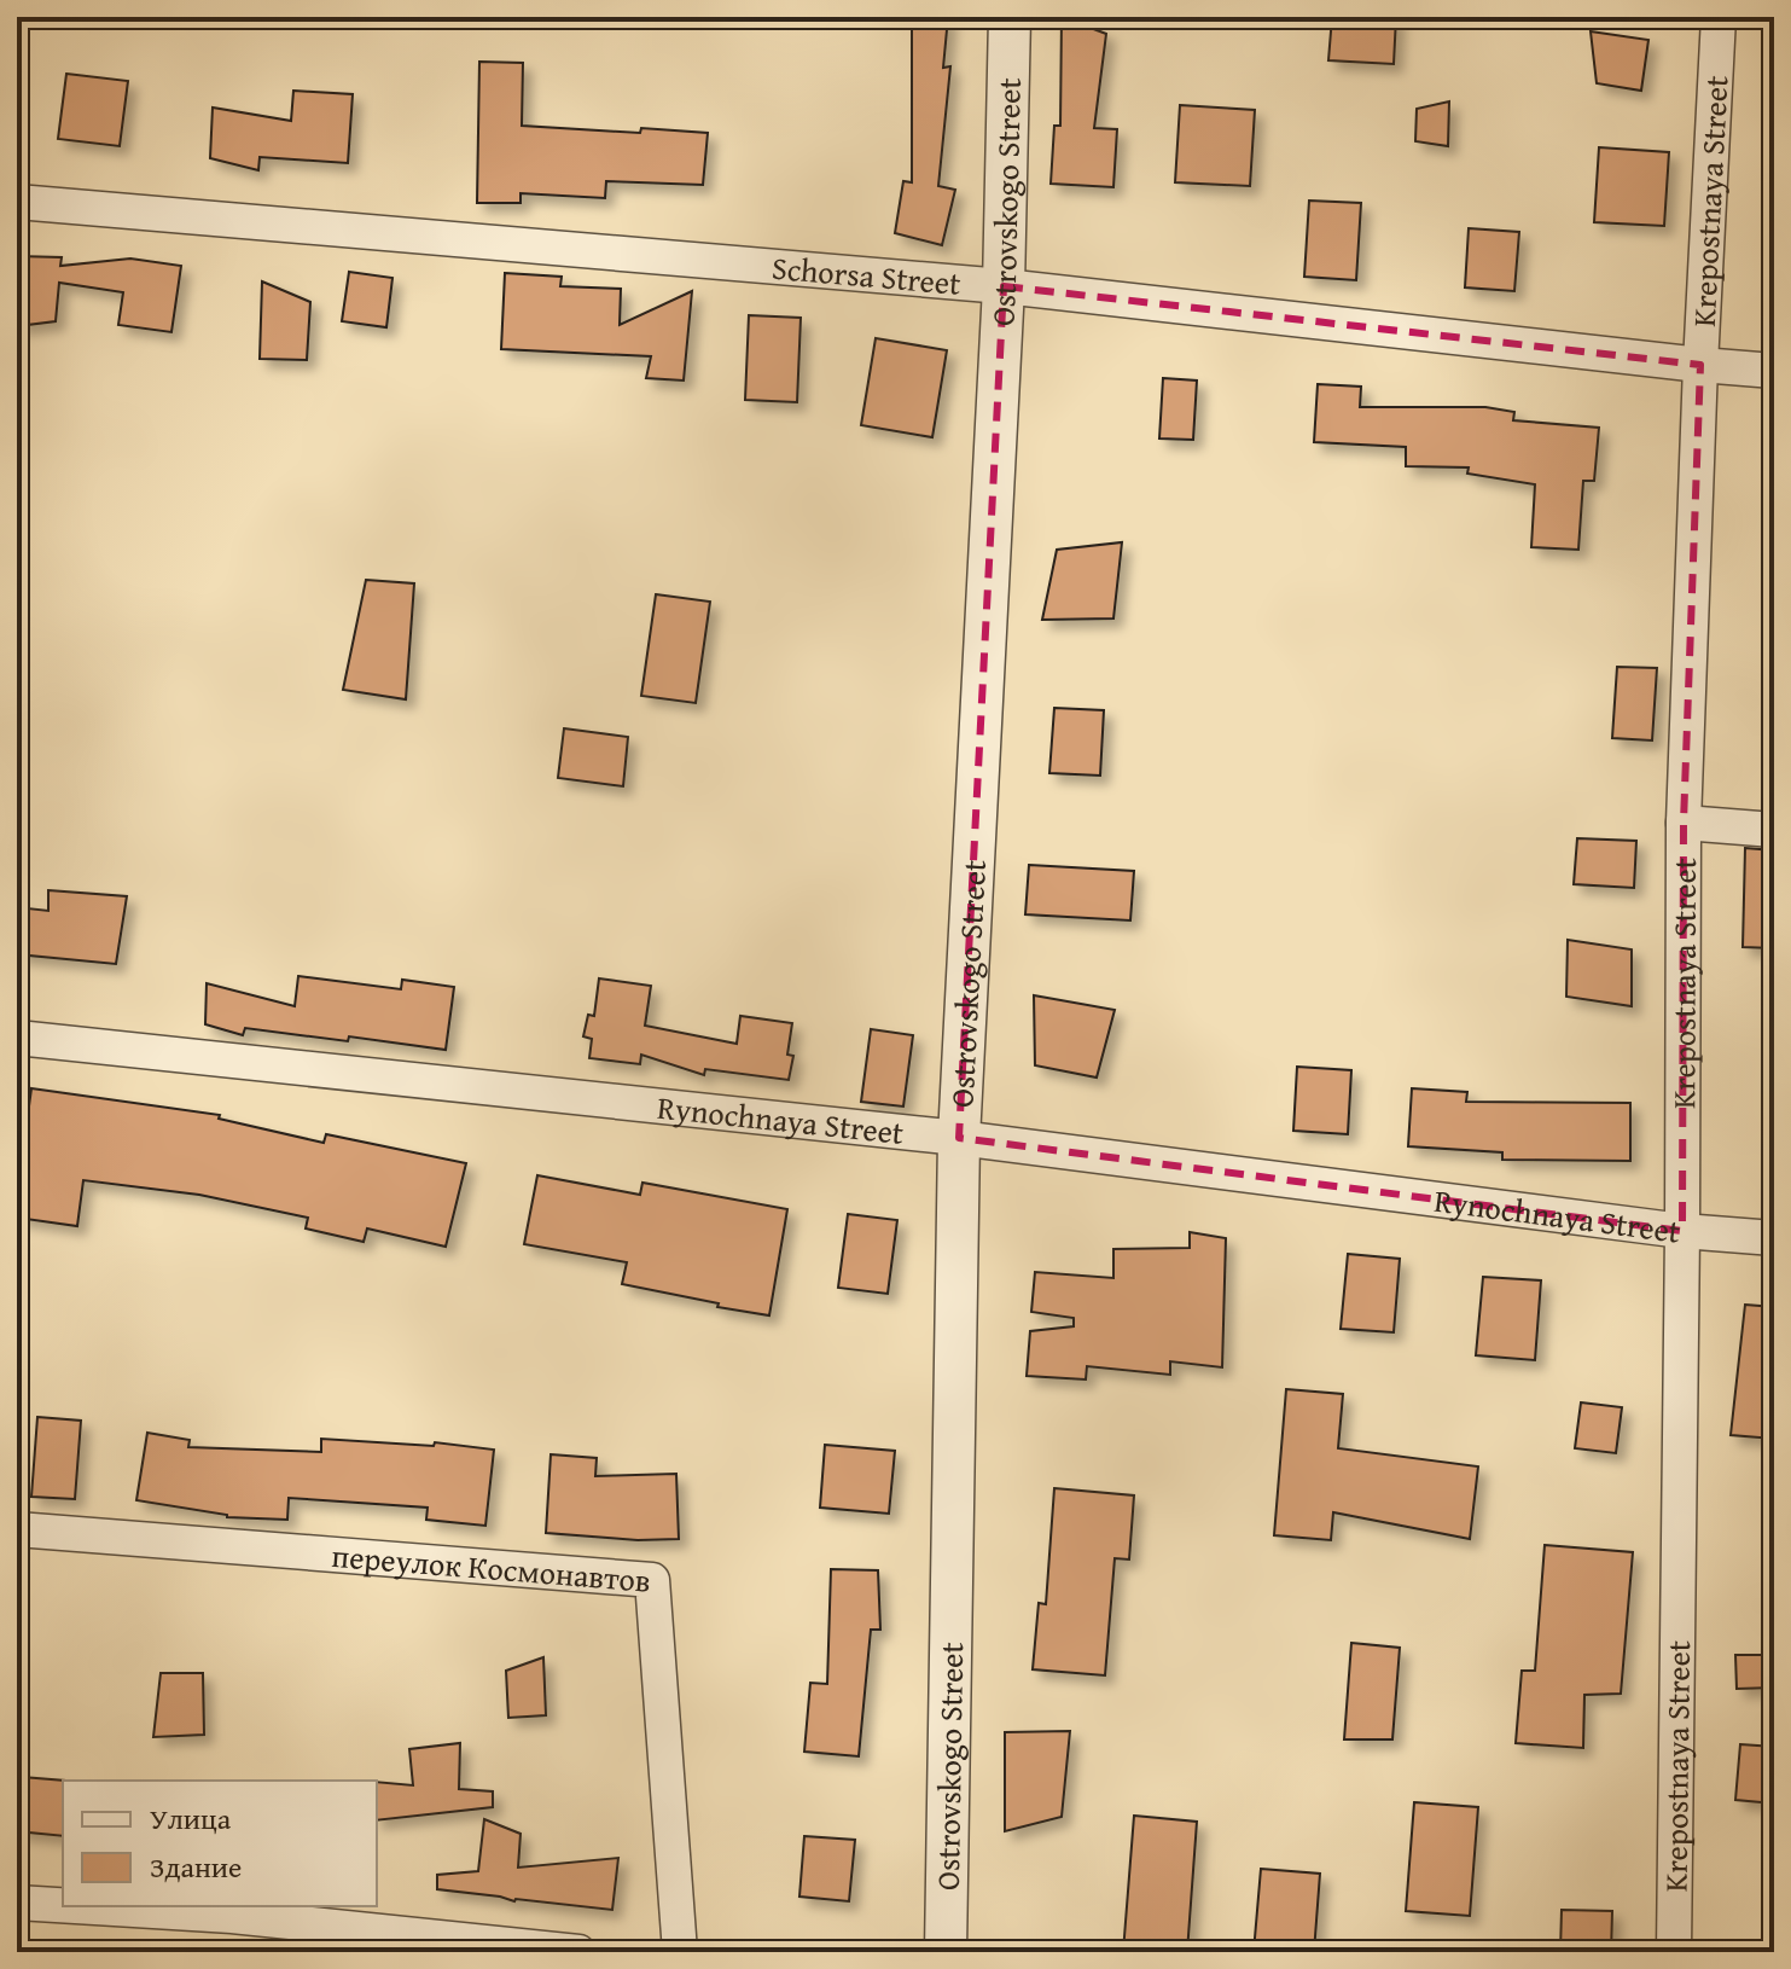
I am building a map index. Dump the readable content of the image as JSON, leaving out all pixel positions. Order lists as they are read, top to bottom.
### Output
{
  "streets": {
    "street": [
      "Ostrovskogo Street",
      "Krepostnaya Street",
      "Schorsa Street",
      "Rynochnaya Street",
      "переулок Космонавтов"
    ]
  },
  "crossings": [
    ["Ostrovskogo Street", "Schorsa Street"],
    ["Ostrovskogo Street", "Rynochnaya Street"],
    ["Krepostnaya Street", "Schorsa Street"],
    ["Krepostnaya Street", "Rynochnaya Street"]
  ],
  "legend": ["Улица", "Здание"]
}
